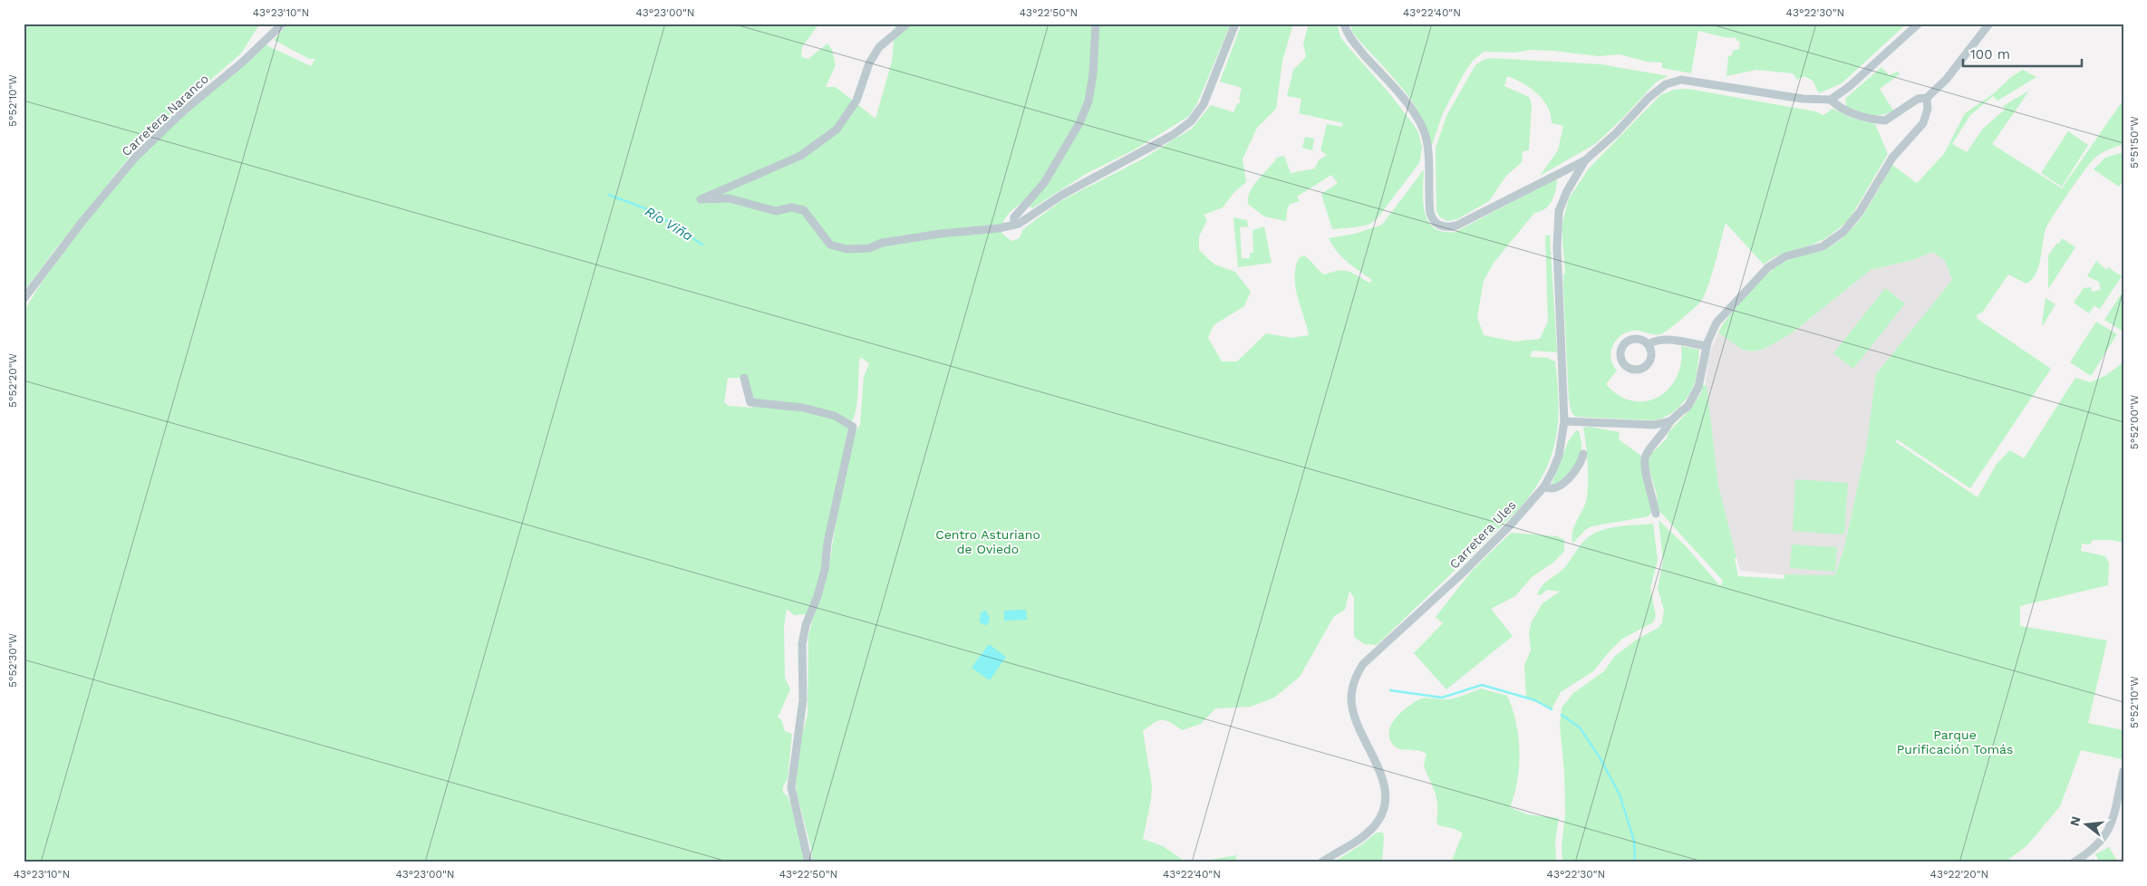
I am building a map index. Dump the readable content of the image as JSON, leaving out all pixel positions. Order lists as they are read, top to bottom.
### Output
{
  "streets": {
    "street": ["Carretera Naranco", "Carretera Ules"]
  },
  "water": ["Río Viña"],
  "parks": ["Centro Asturiano de Oviedo", "Parque Purificación Tomás"],
  "scale_bar": "100 m",
  "north": "left",
  "coordinates": [
    "43°23'10\"N",
    "43°23'00\"N",
    "43°22'50\"N",
    "43°22'40\"N",
    "43°22'30\"N",
    "5°52'10\"W",
    "5°51'50\"W",
    "5°52'20\"W",
    "5°52'00\"W",
    "5°52'30\"W",
    "43°22'20\"N"
  ]
}
